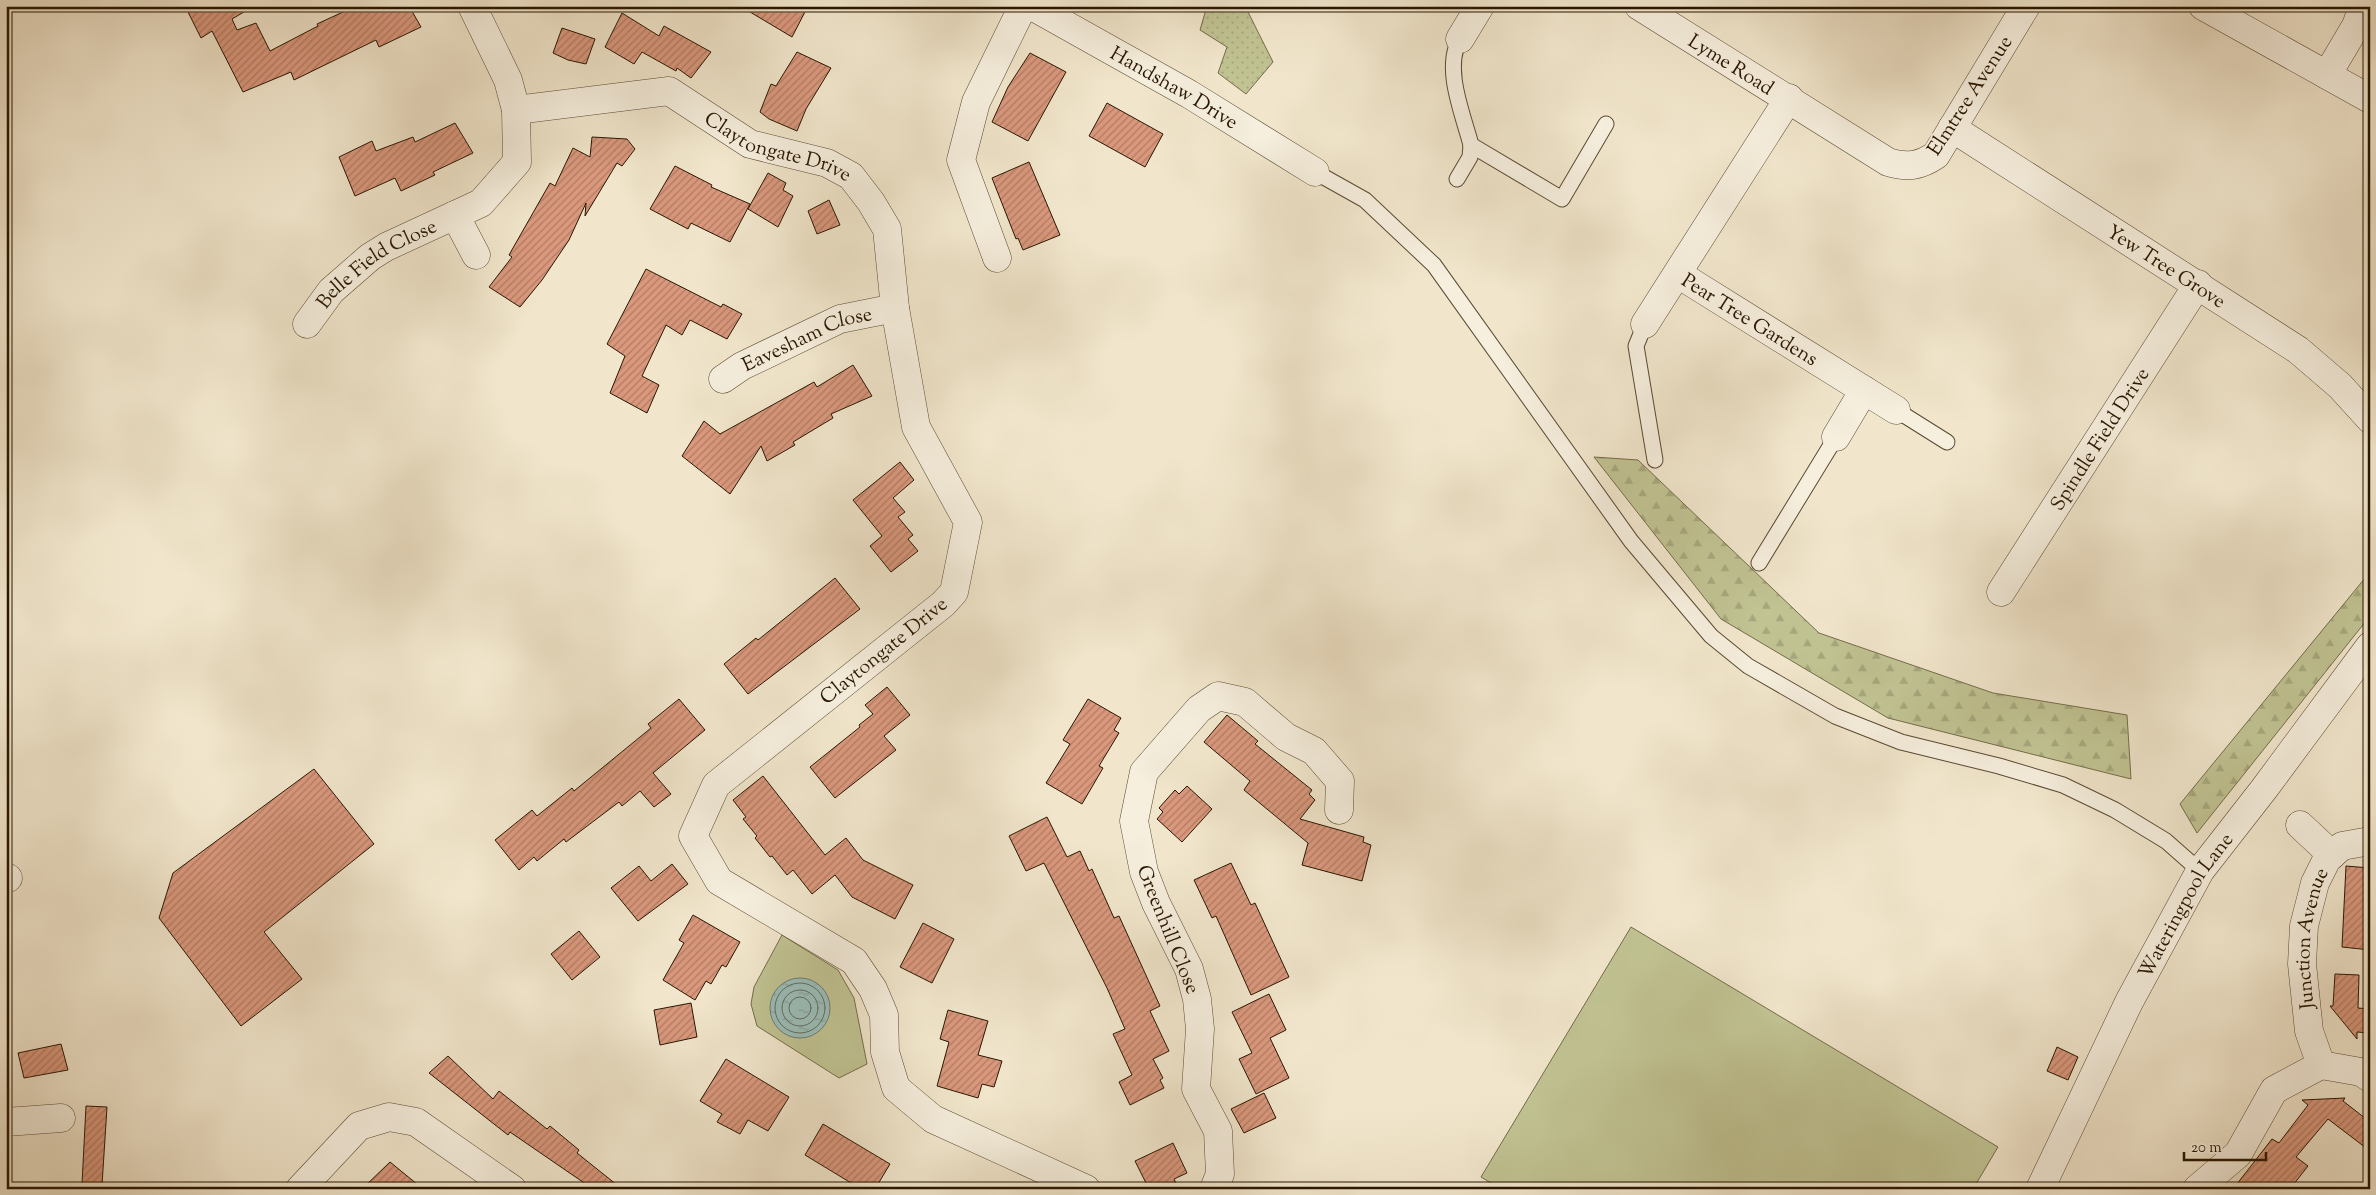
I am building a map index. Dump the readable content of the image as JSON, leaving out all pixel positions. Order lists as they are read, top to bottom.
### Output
{
  "streets": {
    "street": [
      "Lyme Road",
      "Handshaw Drive",
      "Elmtree Avenue",
      "Claytongate Drive",
      "Yew Tree Grove",
      "Belle Field Close",
      "Pear Tree Gardens",
      "Eavesham Close",
      "Spindle Field Drive",
      "Wateringpool Lane",
      "Greenhill Close",
      "Junction Avenue"
    ]
  },
  "crossings": [
    ["Lyme Road", "Elmtree Avenue"],
    ["Lyme Road", "Pear Tree Gardens"],
    ["Elmtree Avenue", "Yew Tree Grove"],
    ["Claytongate Drive", "Belle Field Close"],
    ["Claytongate Drive", "Eavesham Close"],
    ["Yew Tree Grove", "Spindle Field Drive"]
  ],
  "scale_bar": "20 m"
}
